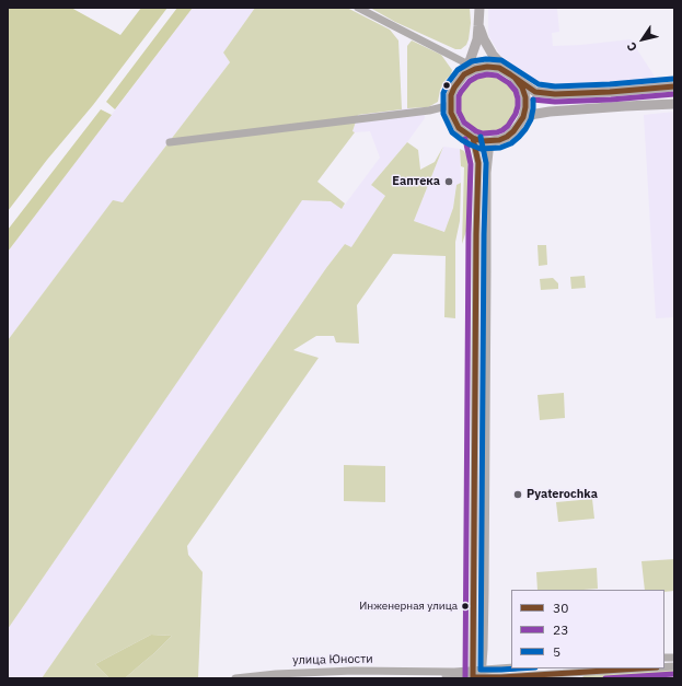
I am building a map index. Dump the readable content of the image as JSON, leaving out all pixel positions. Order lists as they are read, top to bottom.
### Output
{
  "streets": {
    "street": ["улица Юности"]
  },
  "places": ["Еаптека", "Pyaterochka", "Инженерная улица"],
  "lines": ["transit line 5", "transit line 30", "transit line 23"],
  "legend": ["30", "23", "5"],
  "north": "bottom left"
}
